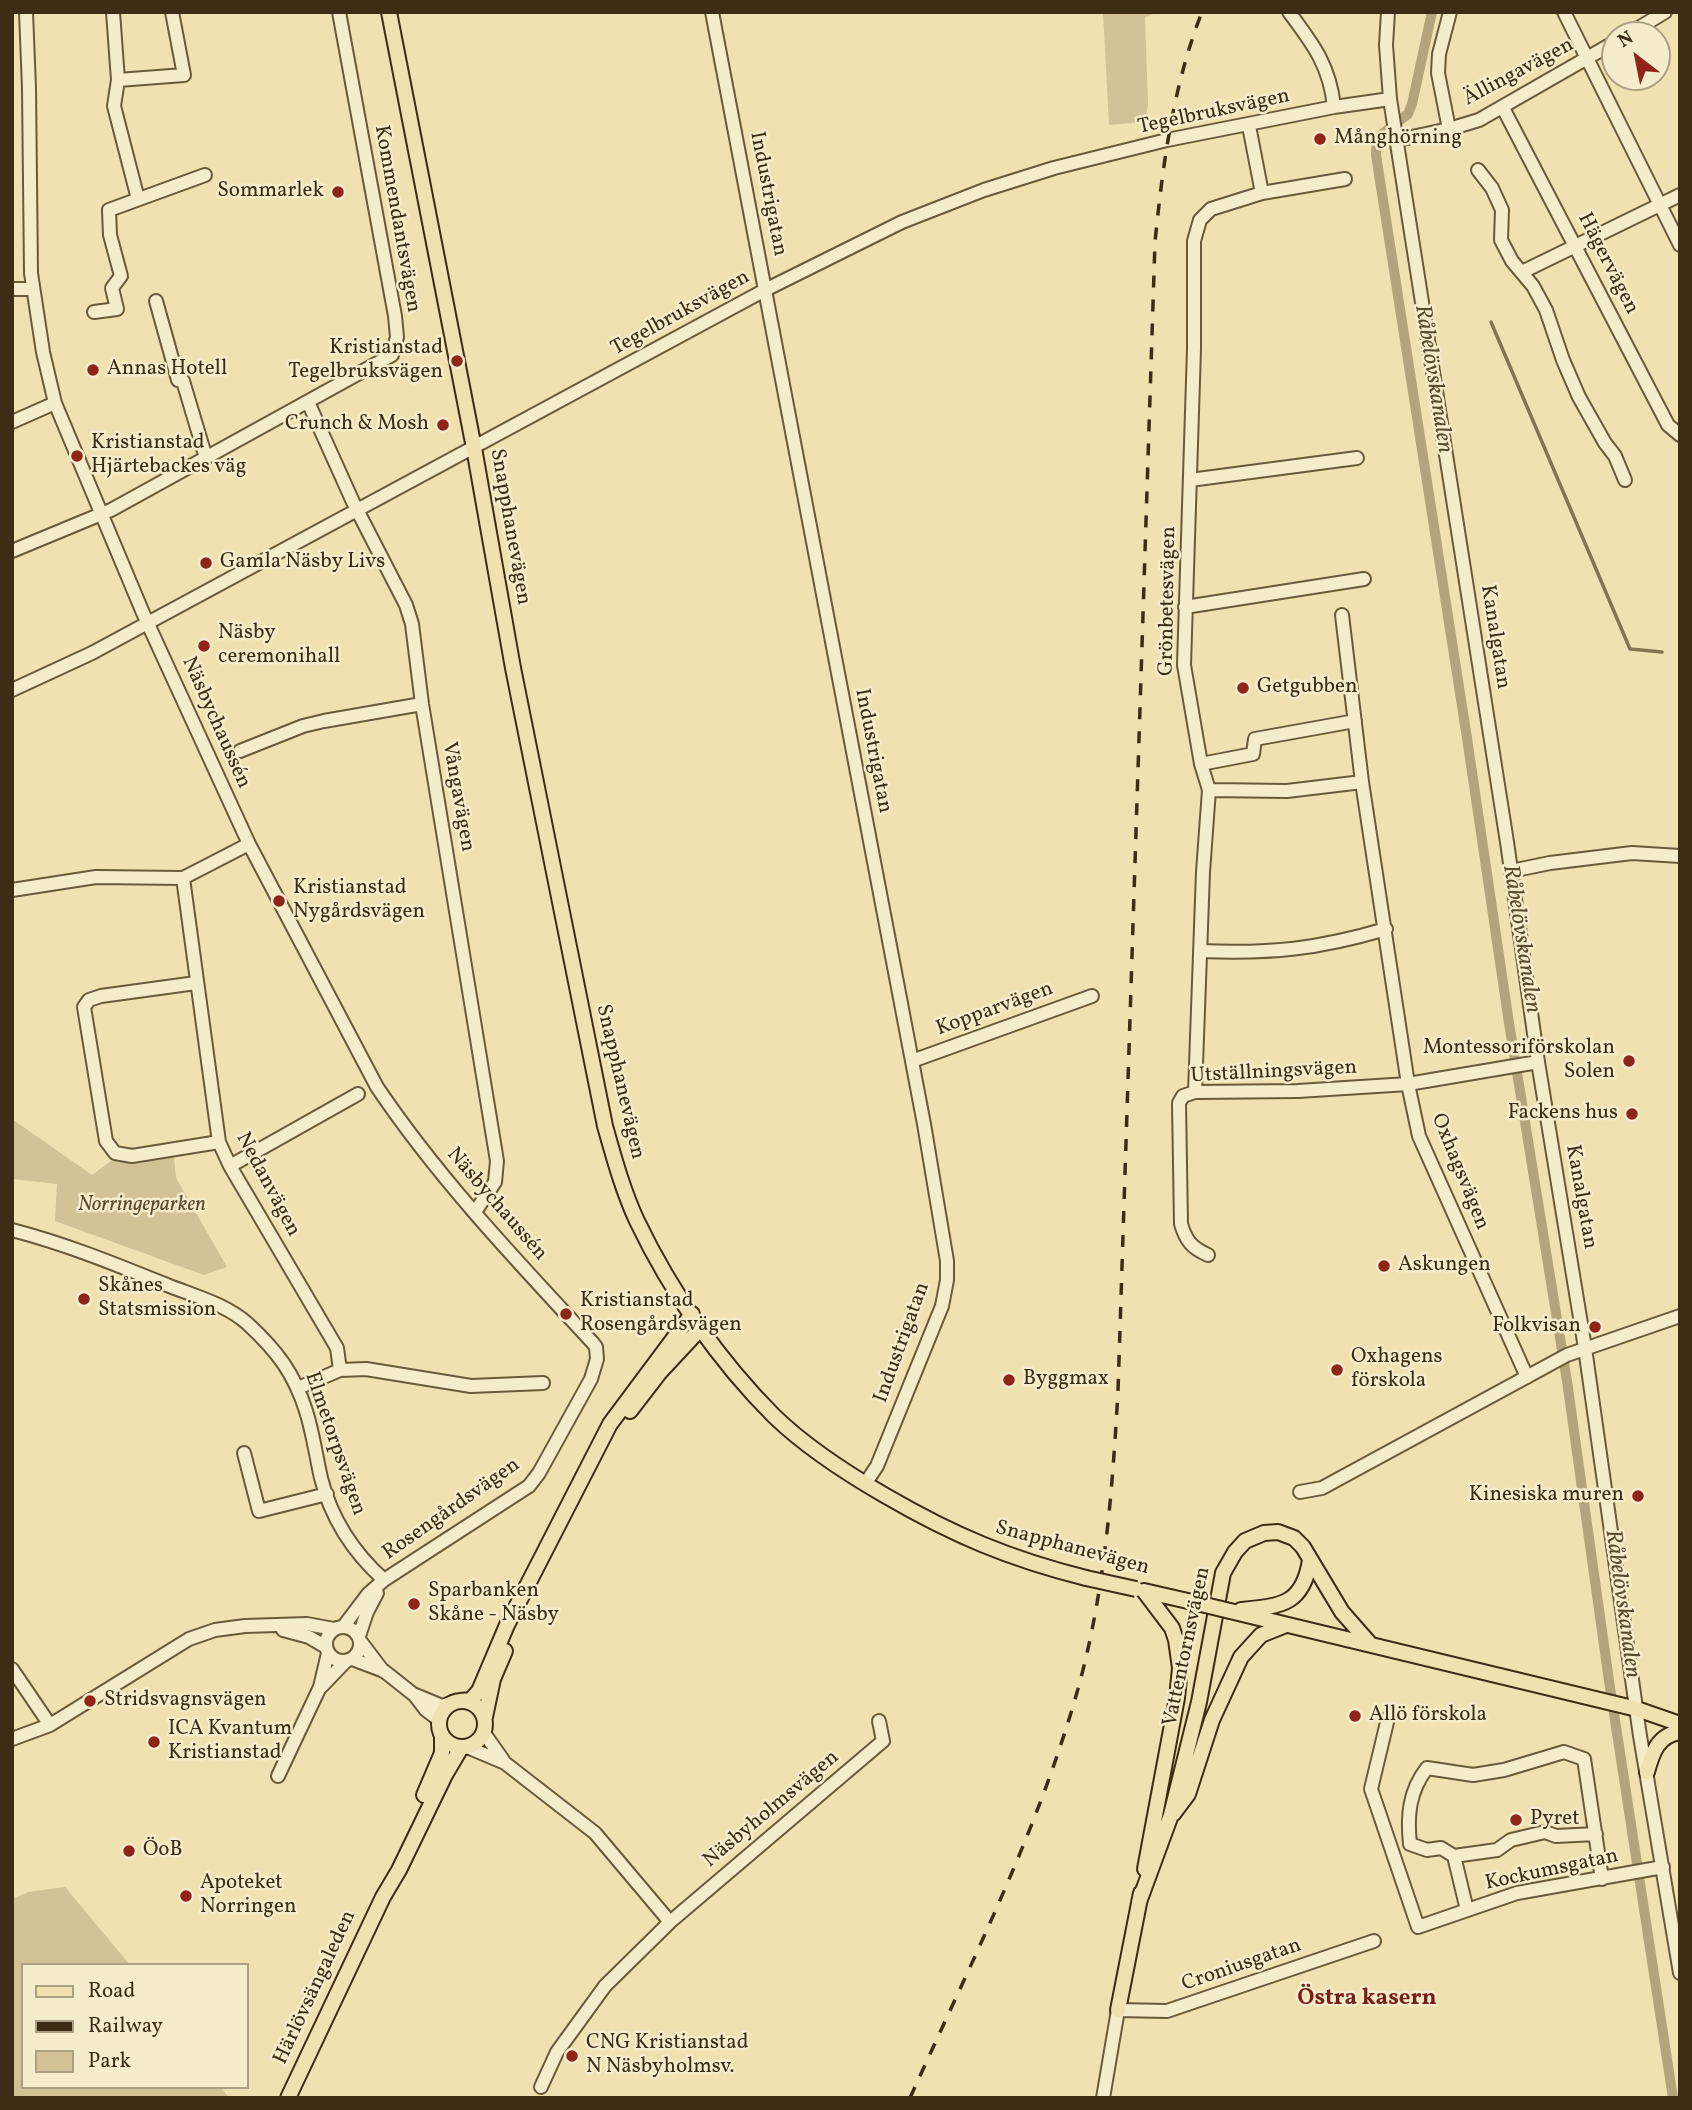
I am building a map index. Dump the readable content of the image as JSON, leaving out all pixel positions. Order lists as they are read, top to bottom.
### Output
{
  "streets": {
    "main road": ["Snapphanevägen", "Vattentornsvägen", "Härlövsängaleden"],
    "street": [
      "Ällingavägen",
      "Tegelbruksvägen",
      "Industrigatan",
      "Kommendantsvägen",
      "Hägervägen",
      "Grönbetesvägen",
      "Kanalgatan",
      "Näsbychaussén",
      "Vångavägen",
      "Kopparvägen",
      "Utställningsvägen",
      "Oxhagsvägen",
      "Nedanvägen",
      "Elmetorpsvägen",
      "Rosengårdsvägen",
      "Näsbyholmsvägen",
      "Kockumsgatan",
      "Croniusgatan"
    ]
  },
  "crossings": [
    ["Ällingavägen", "Hägervägen"],
    ["Ällingavägen", "Kanalgatan"],
    ["Tegelbruksvägen", "Industrigatan"],
    ["Tegelbruksvägen", "Snapphanevägen"],
    ["Tegelbruksvägen", "Kanalgatan"],
    ["Tegelbruksvägen", "Näsbychaussén"],
    ["Tegelbruksvägen", "Vångavägen"],
    ["Industrigatan", "Snapphanevägen"],
    ["Industrigatan", "Kopparvägen"],
    ["Kommendantsvägen", "Näsbychaussén"],
    ["Kommendantsvägen", "Vångavägen"],
    ["Snapphanevägen", "Kanalgatan"],
    ["Snapphanevägen", "Vattentornsvägen"],
    ["Grönbetesvägen", "Utställningsvägen"],
    ["Kanalgatan", "Utställningsvägen"],
    ["Kanalgatan", "Kockumsgatan"],
    ["Näsbychaussén", "Vångavägen"],
    ["Näsbychaussén", "Rosengårdsvägen"],
    ["Utställningsvägen", "Oxhagsvägen"],
    ["Elmetorpsvägen", "Rosengårdsvägen"],
    ["Vattentornsvägen", "Croniusgatan"]
  ],
  "districts": ["Östra kasern"],
  "water": ["Råbelövskanalen"],
  "parks": ["Norringeparken"],
  "places": [
    "Månghörning",
    "Sommarlek",
    "Kristianstad Tegelbruksvägen",
    "Annas Hotell",
    "Crunch & Mosh",
    "Kristianstad Hjärtebackes väg",
    "Gamla Näsby Livs",
    "Näsby ceremonihall",
    "Getgubben",
    "Kristianstad Nygårdsvägen",
    "Montessoriförskolan Solen",
    "Fackens hus",
    "Askungen",
    "Skånes Statsmission",
    "Kristianstad Rosengårdsvägen",
    "Folkvisan",
    "Oxhagens förskola",
    "Byggmax",
    "Kinesiska muren",
    "Sparbanken Skåne - Näsby",
    "Stridsvagnsvägen",
    "Allö förskola",
    "ICA Kvantum Kristianstad",
    "Pyret",
    "ÖoB",
    "Apoteket Norringen",
    "CNG Kristianstad N Näsbyholmsv."
  ],
  "legend": ["Road", "Railway", "Park"],
  "north": "top left"
}
